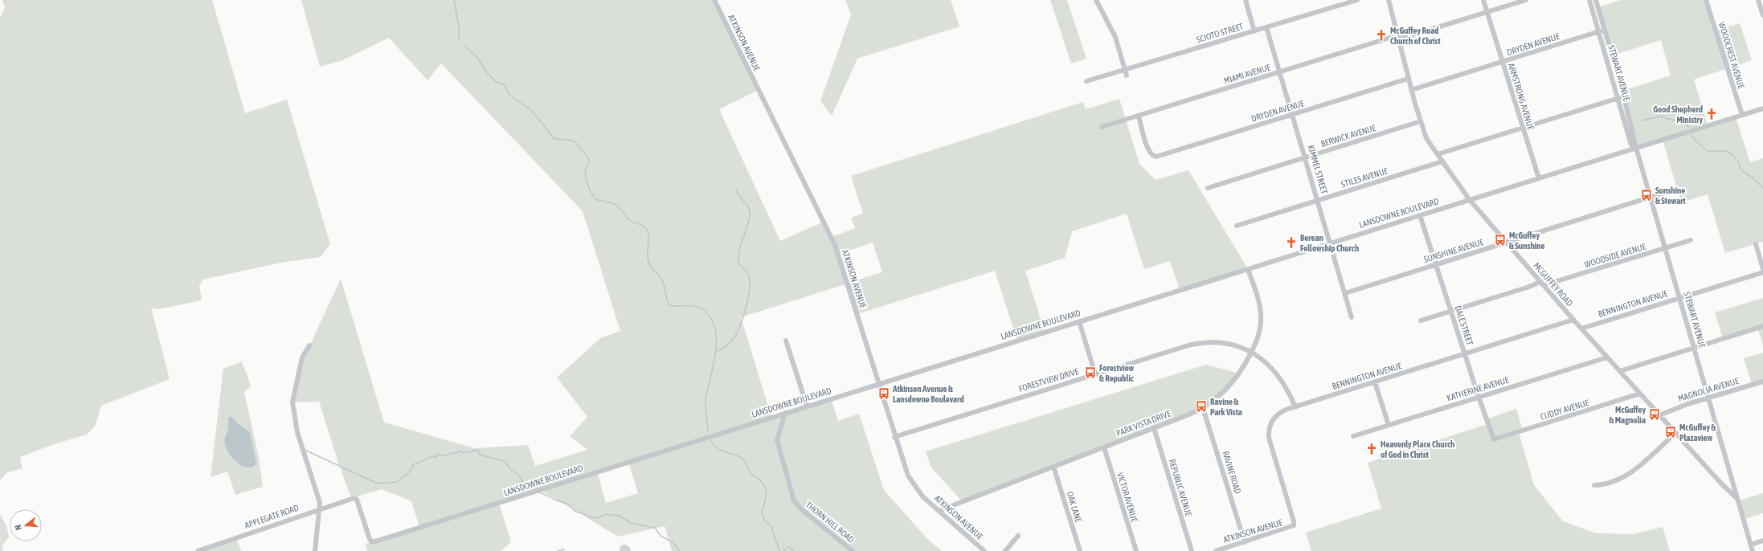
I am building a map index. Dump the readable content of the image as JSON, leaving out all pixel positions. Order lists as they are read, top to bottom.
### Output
{
  "streets": {
    "street": [
      "SCIOTO STREET",
      "ATKINSON AVENUE",
      "DRYDEN AVENUE",
      "WOODCREST AVENUE",
      "STEWART AVENUE",
      "MIAMI AVENUE",
      "ARMSTRONG AVENUE",
      "BERWICK AVENUE",
      "KIMMEL STREET",
      "STILES AVENUE",
      "LANSDOWNE BOULEVARD",
      "SUNSHINE AVENUE",
      "WOODSIDE AVENUE",
      "MCGUFFEY ROAD",
      "BENNINGTON AVENUE",
      "DALE STREET",
      "FORESTVIEW DRIVE",
      "KATHERINE AVENUE",
      "MAGNOLIA AVENUE",
      "CUDDY AVENUE",
      "PARK VISTA DRIVE",
      "RAVINE ROAD",
      "REPUBLIC AVENUE",
      "VICTOR AVENUE",
      "OAK LANE",
      "APPLEGATE ROAD",
      "THORN HILL ROAD"
    ]
  },
  "crossings": [
    ["SCIOTO STREET", "KIMMEL STREET"],
    ["ATKINSON AVENUE", "LANSDOWNE BOULEVARD"],
    ["ATKINSON AVENUE", "BENNINGTON AVENUE"],
    ["ATKINSON AVENUE", "FORESTVIEW DRIVE"],
    ["ATKINSON AVENUE", "PARK VISTA DRIVE"],
    ["ATKINSON AVENUE", "RAVINE ROAD"],
    ["DRYDEN AVENUE", "STEWART AVENUE"],
    ["DRYDEN AVENUE", "MIAMI AVENUE"],
    ["DRYDEN AVENUE", "ARMSTRONG AVENUE"],
    ["DRYDEN AVENUE", "KIMMEL STREET"],
    ["DRYDEN AVENUE", "MCGUFFEY ROAD"],
    ["WOODCREST AVENUE", "LANSDOWNE BOULEVARD"],
    ["STEWART AVENUE", "LANSDOWNE BOULEVARD"],
    ["STEWART AVENUE", "SUNSHINE AVENUE"],
    ["STEWART AVENUE", "WOODSIDE AVENUE"],
    ["STEWART AVENUE", "MCGUFFEY ROAD"],
    ["STEWART AVENUE", "BENNINGTON AVENUE"],
    ["STEWART AVENUE", "MAGNOLIA AVENUE"],
    ["MIAMI AVENUE", "ARMSTRONG AVENUE"],
    ["MIAMI AVENUE", "KIMMEL STREET"],
    ["MIAMI AVENUE", "MCGUFFEY ROAD"],
    ["ARMSTRONG AVENUE", "LANSDOWNE BOULEVARD"],
    ["BERWICK AVENUE", "KIMMEL STREET"],
    ["BERWICK AVENUE", "MCGUFFEY ROAD"],
    ["KIMMEL STREET", "STILES AVENUE"],
    ["KIMMEL STREET", "LANSDOWNE BOULEVARD"],
    ["KIMMEL STREET", "SUNSHINE AVENUE"],
    ["STILES AVENUE", "MCGUFFEY ROAD"],
    ["LANSDOWNE BOULEVARD", "MCGUFFEY ROAD"],
    ["LANSDOWNE BOULEVARD", "DALE STREET"],
    ["LANSDOWNE BOULEVARD", "PARK VISTA DRIVE"],
    ["LANSDOWNE BOULEVARD", "APPLEGATE ROAD"],
    ["LANSDOWNE BOULEVARD", "THORN HILL ROAD"],
    ["SUNSHINE AVENUE", "MCGUFFEY ROAD"],
    ["SUNSHINE AVENUE", "DALE STREET"],
    ["WOODSIDE AVENUE", "MCGUFFEY ROAD"],
    ["WOODSIDE AVENUE", "DALE STREET"],
    ["MCGUFFEY ROAD", "BENNINGTON AVENUE"],
    ["MCGUFFEY ROAD", "KATHERINE AVENUE"],
    ["MCGUFFEY ROAD", "MAGNOLIA AVENUE"],
    ["MCGUFFEY ROAD", "CUDDY AVENUE"],
    ["BENNINGTON AVENUE", "DALE STREET"],
    ["BENNINGTON AVENUE", "FORESTVIEW DRIVE"],
    ["DALE STREET", "KATHERINE AVENUE"],
    ["DALE STREET", "CUDDY AVENUE"],
    ["FORESTVIEW DRIVE", "PARK VISTA DRIVE"],
    ["PARK VISTA DRIVE", "RAVINE ROAD"],
    ["PARK VISTA DRIVE", "REPUBLIC AVENUE"],
    ["PARK VISTA DRIVE", "VICTOR AVENUE"],
    ["PARK VISTA DRIVE", "OAK LANE"]
  ],
  "places": {
    "church": [
      "McGuffey Road Church of Christ",
      "Good Shepherd Ministry",
      "Berean Fellowship Church",
      "Heavenly Place Church of God in Christ"
    ],
    "bus stop": [
      "Sunshine & Stewart",
      "McGuffey & Sunshine",
      "Forestview & Republic",
      "Atkinson Avenue & Lansdowne Boulevard",
      "Ravine & Park Vista",
      "McGuffey & Magnolia",
      "McGuffey & Plazaview"
    ]
  },
  "north": "left"
}
